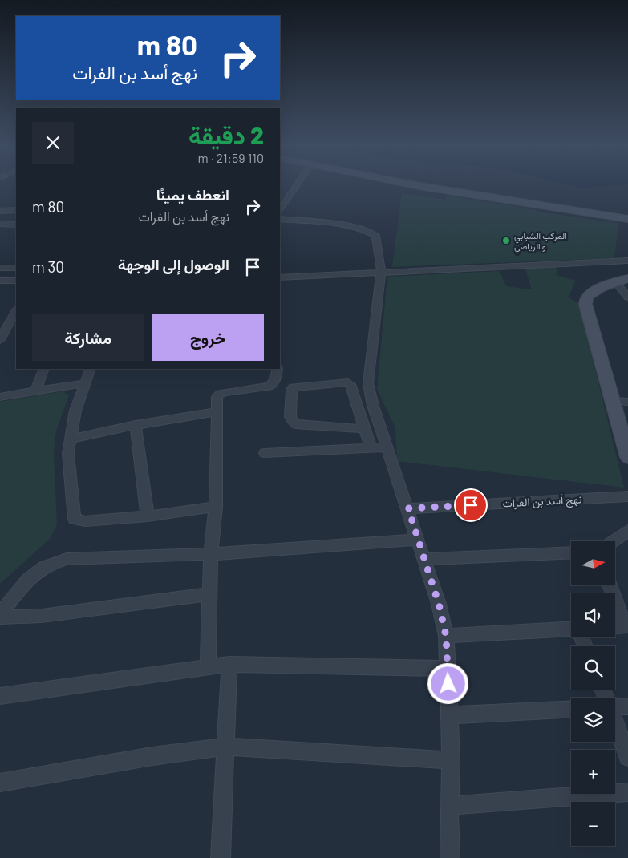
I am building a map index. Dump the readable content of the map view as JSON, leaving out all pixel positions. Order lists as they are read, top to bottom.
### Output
{
  "streets": {
    "street": ["نهج أسد بن الفرات"]
  },
  "places": ["المركب الشبابي و الرياضي"],
  "north": "right",
  "page": {
    "turn": ["80 m", "نهج أسد بن الفرات"],
    "heading": ["2 دقيقة", "110 m · 21:59"],
    "list": [
      {
        "name": "انعطف يمينًا",
        "note": "نهج أسد بن الفرات",
        "value": "80 m"
      },
      {
        "name": "الوصول إلى الوجهة",
        "value": "30 m"
      }
    ],
    "buttons": ["خروج", "مشاركة"],
    "map_buttons": ["+", "−"]
  }
}
